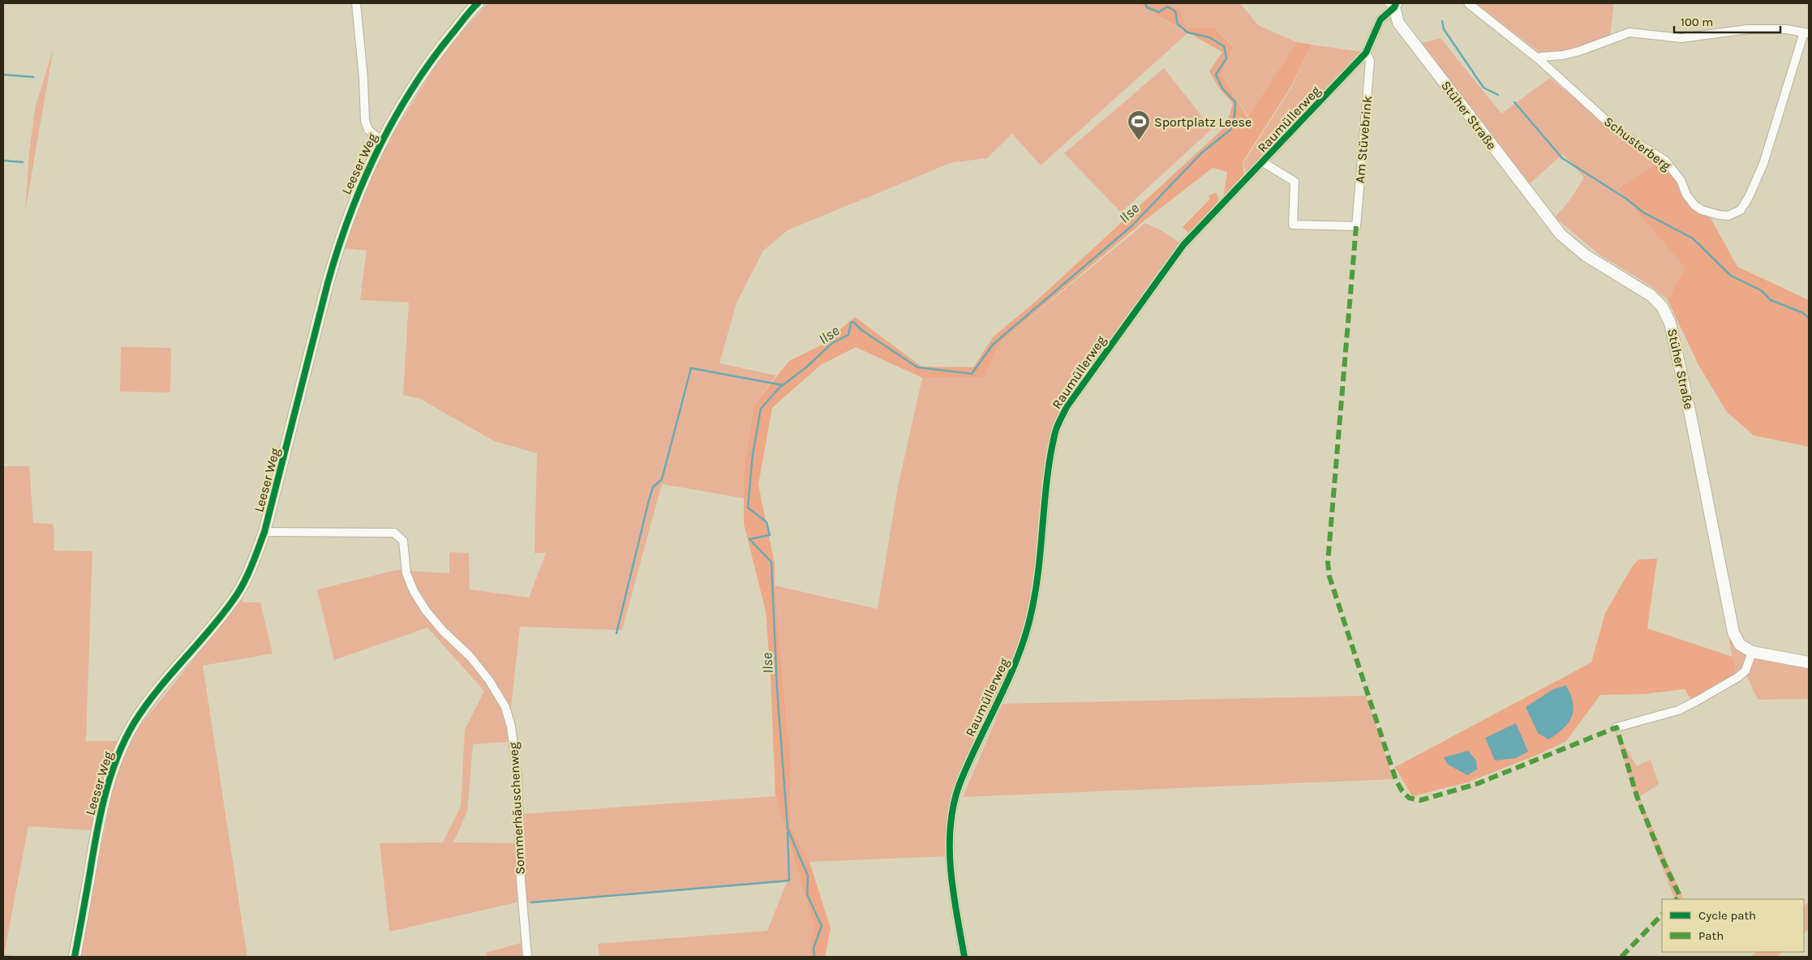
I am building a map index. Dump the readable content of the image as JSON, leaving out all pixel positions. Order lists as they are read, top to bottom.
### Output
{
  "streets": {
    "street": [
      "Stüher Straße",
      "Raumüllerweg",
      "Am Stüvebrink",
      "Schusterberg",
      "Leeser Weg",
      "Sommerhäuschenweg"
    ]
  },
  "crossings": [
    ["Stüher Straße", "Raumüllerweg"],
    ["Raumüllerweg", "Am Stüvebrink"],
    ["Leeser Weg", "Sommerhäuschenweg"]
  ],
  "water": ["Ilse"],
  "places": {
    "sports": ["Sportplatz Leese"]
  },
  "legend": ["Cycle path", "Path"],
  "scale_bar": "100 m"
}
